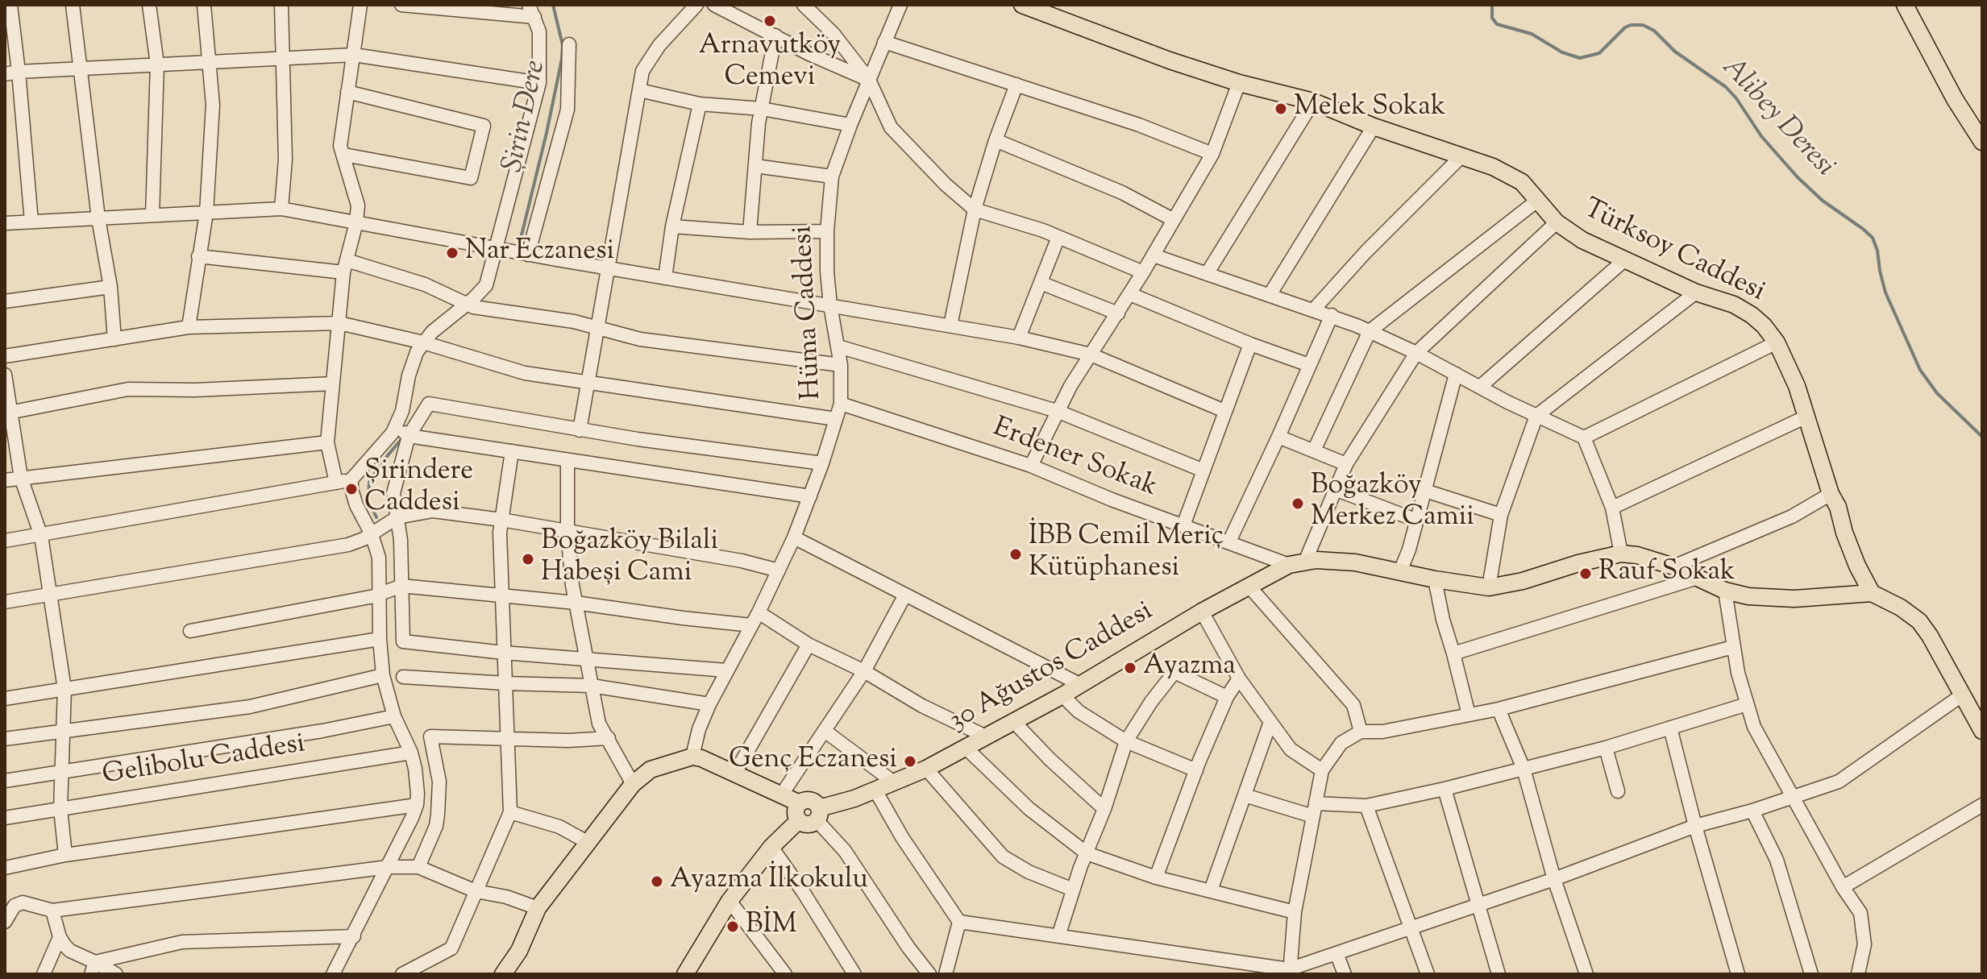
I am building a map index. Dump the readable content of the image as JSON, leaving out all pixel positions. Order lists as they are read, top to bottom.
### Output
{
  "streets": {
    "main road": ["Türksoy Caddesi", "30 Ağustos Caddesi"],
    "street": ["Hüma Caddesi", "Erdener Sokak", "Gelibolu Caddesi"]
  },
  "crossings": [
    ["Türksoy Caddesi", "30 Ağustos Caddesi"],
    ["Hüma Caddesi", "Erdener Sokak"],
    ["Erdener Sokak", "30 Ağustos Caddesi"]
  ],
  "water": ["Şirin Dere", "Alibey Deresi"],
  "places": [
    "Arnavutköy Cemevi",
    "Melek Sokak",
    "Nar Eczanesi",
    "Şirindere Caddesi",
    "Boğazköy Merkez Camii",
    "İBB Cemil Meriç Kütüphanesi",
    "Boğazköy Bilali Habeşi Cami",
    "Rauf Sokak",
    "Ayazma",
    "Genç Eczanesi",
    "Ayazma İlkokulu",
    "BİM"
  ]
}
